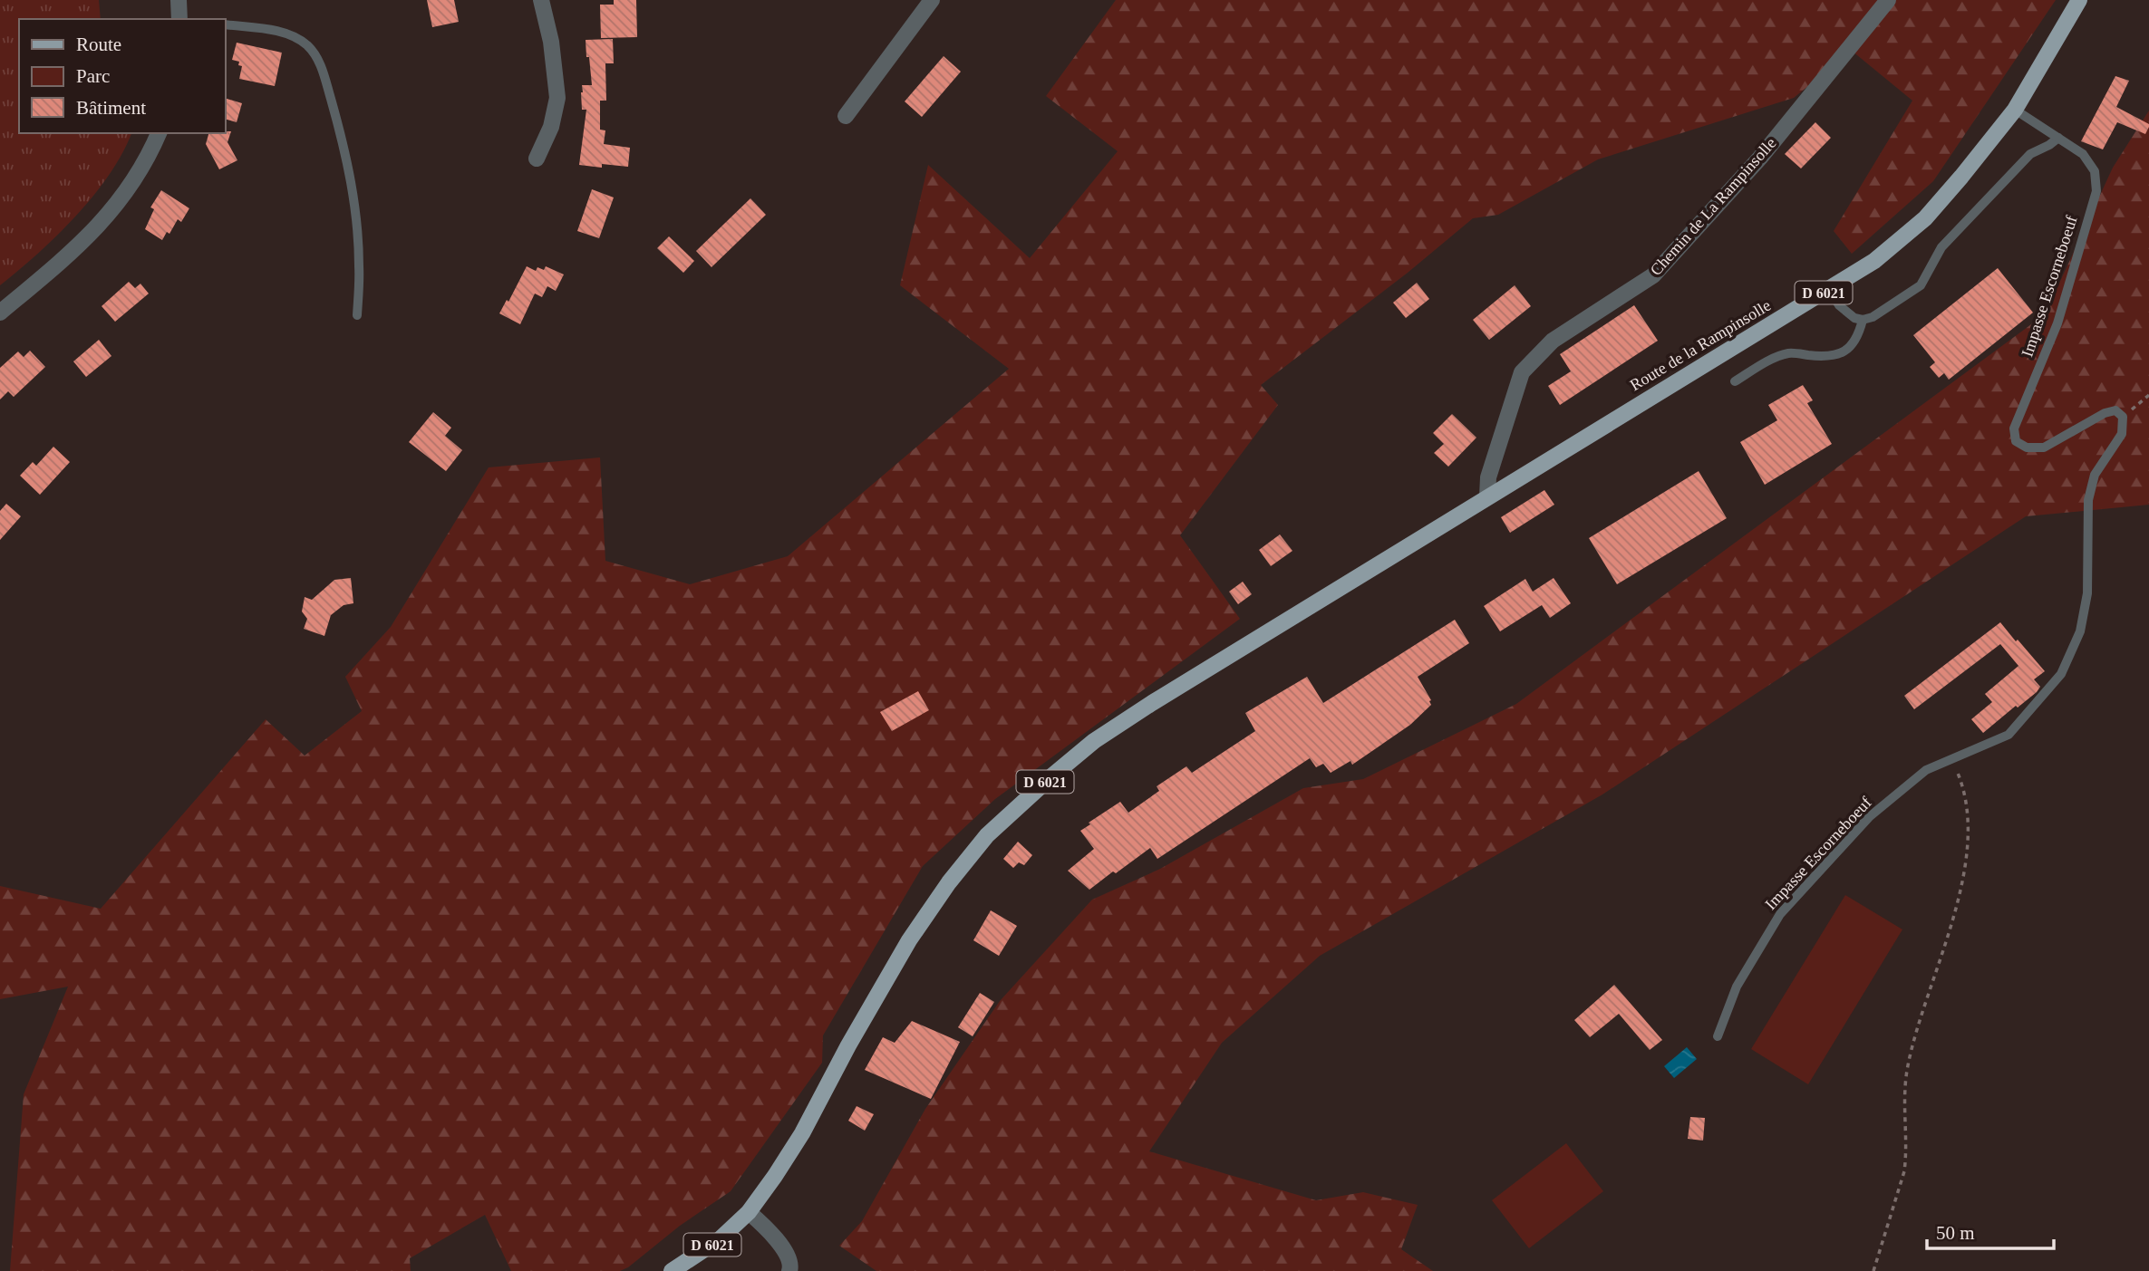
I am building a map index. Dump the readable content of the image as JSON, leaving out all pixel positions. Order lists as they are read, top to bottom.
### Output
{
  "streets": {
    "main road": ["D 6021", "Route de la Rampinsolle"],
    "street": ["Chemin de La Rampinsolle"],
    "lane": ["Impasse Escorneboeuf"]
  },
  "crossings": [
    ["Chemin de La Rampinsolle", "D 6021"],
    ["Chemin de La Rampinsolle", "Route de la Rampinsolle"],
    ["Impasse Escorneboeuf", "Route de la Rampinsolle"],
    ["D 6021", "Route de la Rampinsolle"]
  ],
  "legend": ["Route", "Parc", "Bâtiment"],
  "scale_bar": "50 m"
}
